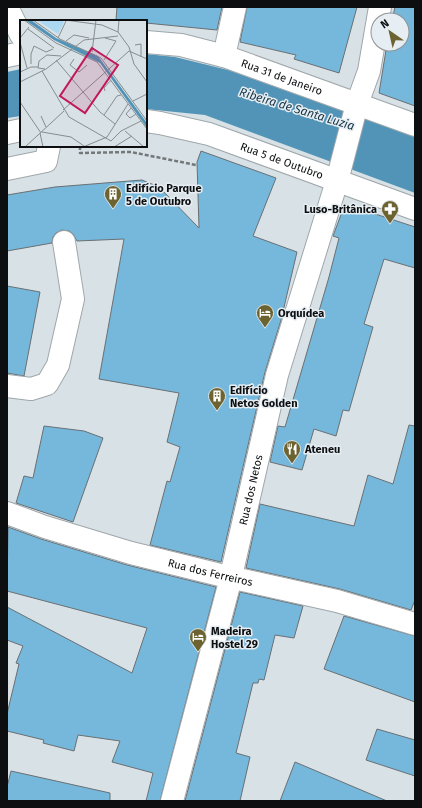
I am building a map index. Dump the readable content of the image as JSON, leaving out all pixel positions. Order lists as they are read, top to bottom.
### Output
{
  "streets": {
    "street": [
      "Rua 31 de Janeiro",
      "Rua 5 de Outubro",
      "Rua dos Netos",
      "Rua dos Ferreiros"
    ]
  },
  "crossings": [
    ["Rua 31 de Janeiro", "Rua dos Netos"],
    ["Rua 5 de Outubro", "Rua dos Netos"],
    ["Rua dos Netos", "Rua dos Ferreiros"]
  ],
  "water": ["Ribeira de Santa Luzia"],
  "places": {
    "building": ["Edifício Parque 5 de Outubro", "Edifício Netos Golden"],
    "pharmacy": ["Luso-Britânica"],
    "hotel": ["Orquídea", "Madeira Hostel 29"],
    "restaurant": ["Ateneu"]
  },
  "north": "top left"
}
